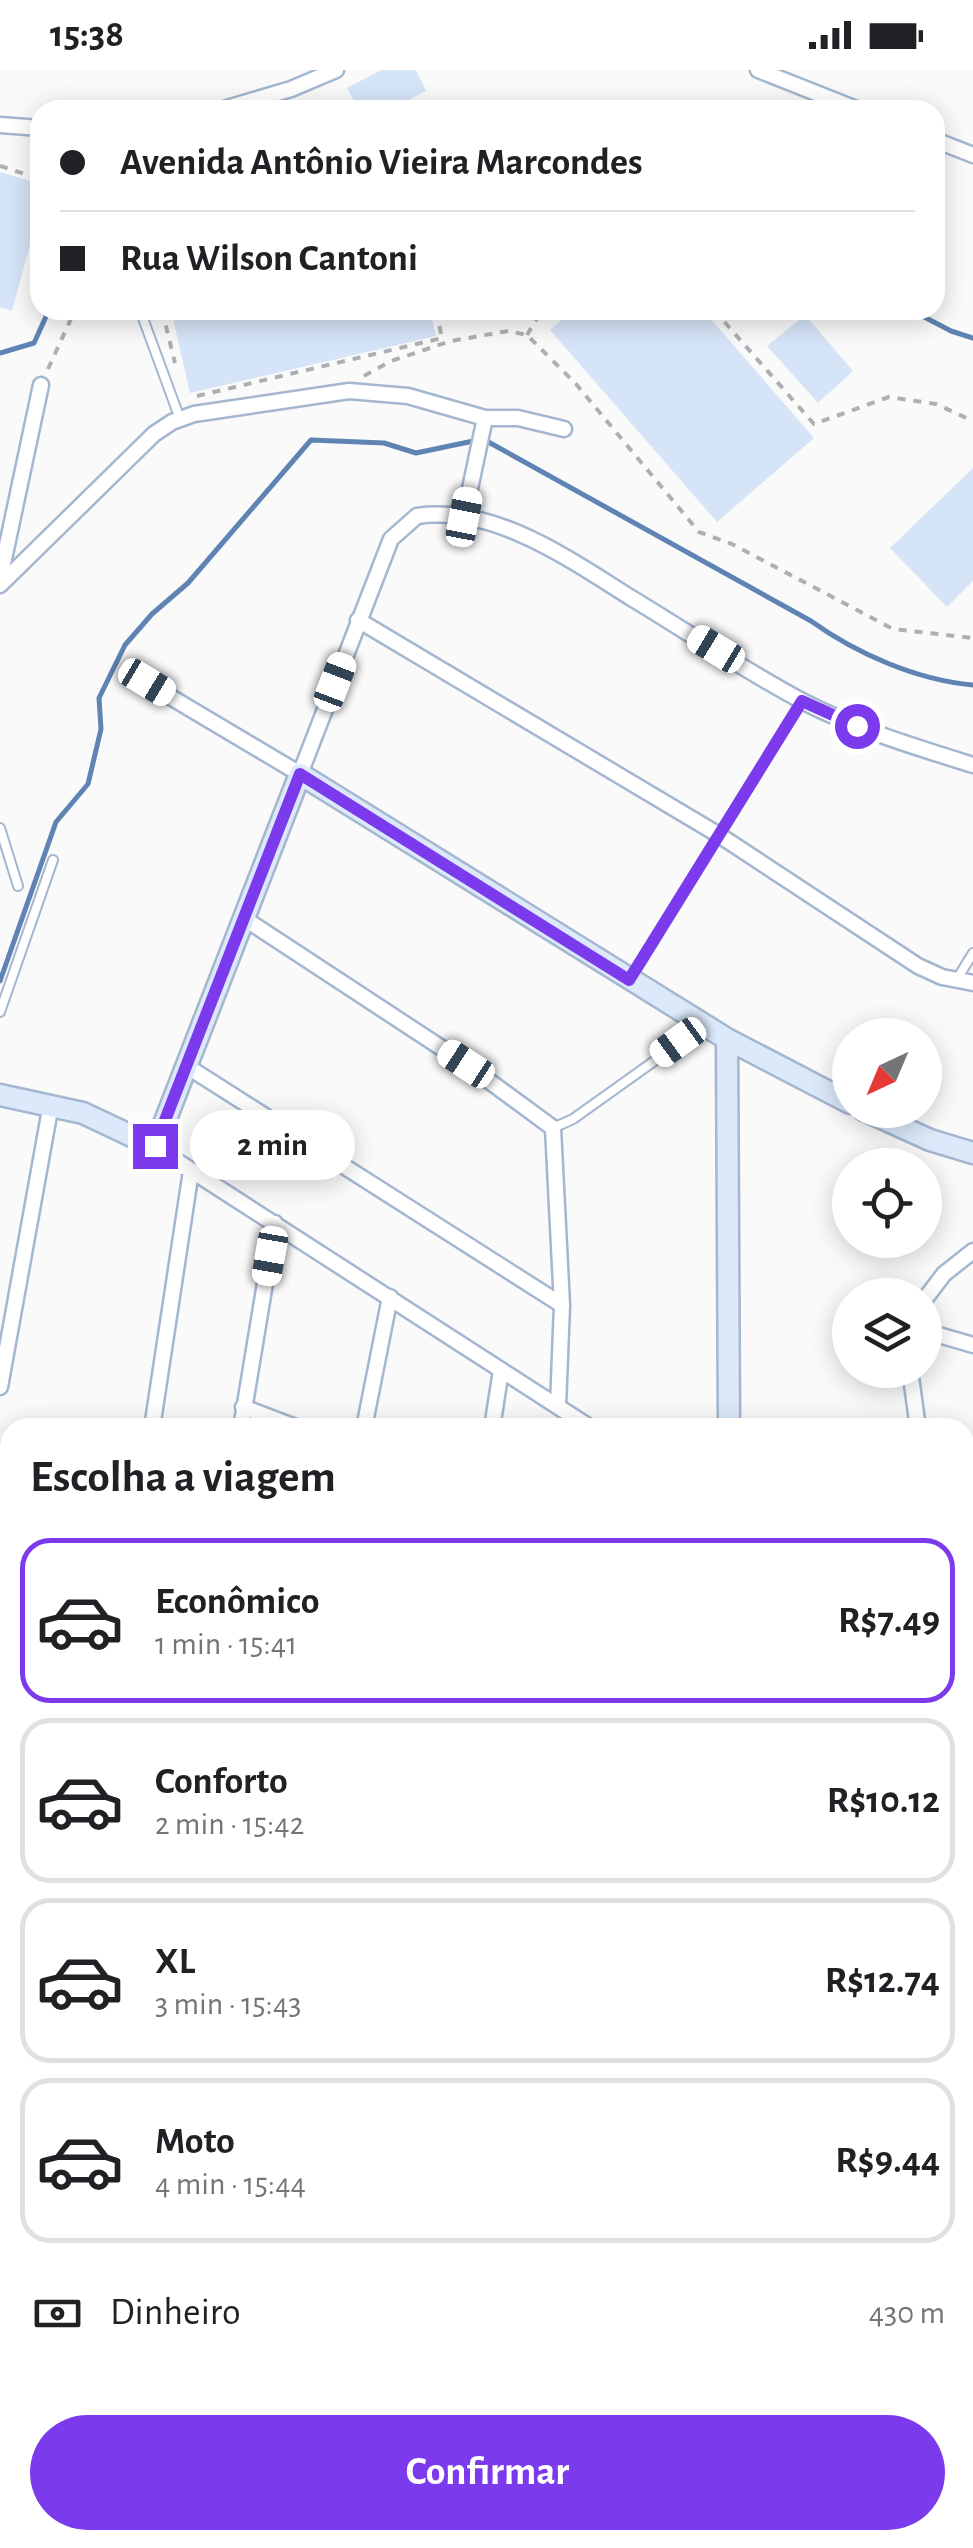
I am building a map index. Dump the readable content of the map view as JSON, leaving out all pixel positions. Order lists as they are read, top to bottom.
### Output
{
  "north": "bottom left",
  "page": {
    "status": "15:38",
    "banner": ["Avenida Antônio Vieira Marcondes", "Rua Wilson Cantoni"],
    "bubble": "2 min",
    "heading": "Escolha a viagem",
    "list": [
      {
        "name": "Econômico",
        "note": "1 min · 15:41",
        "value": "R$7.49"
      },
      {
        "name": "Conforto",
        "note": "2 min · 15:42",
        "value": "R$10.12"
      },
      {
        "name": "XL",
        "note": "3 min · 15:43",
        "value": "R$12.74"
      },
      {
        "name": "Moto",
        "note": "4 min · 15:44",
        "value": "R$9.44"
      }
    ],
    "pay": ["Dinheiro", "430 m"],
    "buttons": "Confirmar"
  }
}
